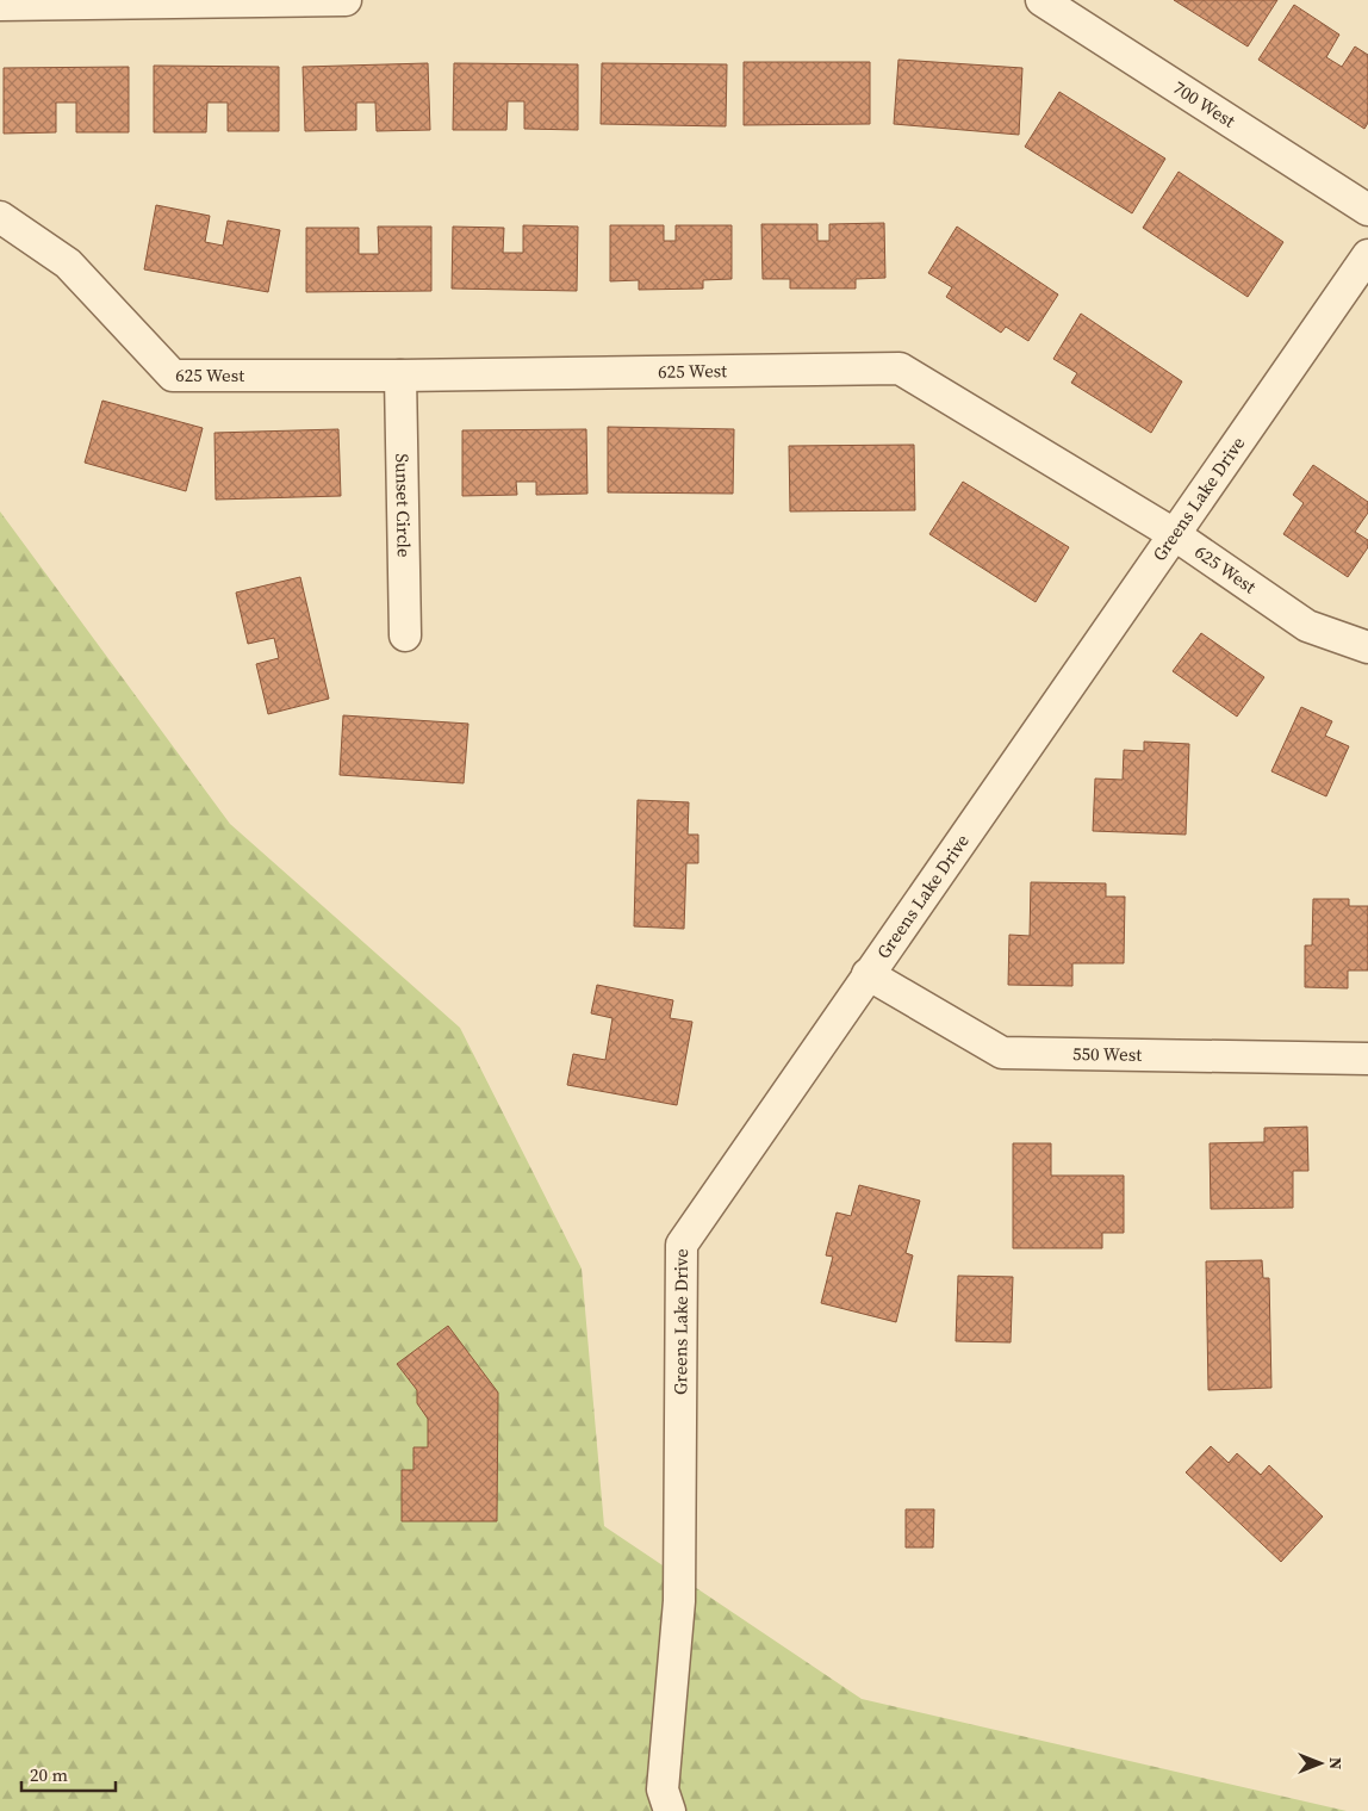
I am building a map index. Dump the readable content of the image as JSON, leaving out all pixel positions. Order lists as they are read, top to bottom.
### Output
{
  "streets": {
    "street": [
      "700 West",
      "625 West",
      "Greens Lake Drive",
      "Sunset Circle",
      "550 West"
    ]
  },
  "crossings": [
    ["625 West", "Greens Lake Drive"],
    ["625 West", "Sunset Circle"],
    ["Greens Lake Drive", "550 West"]
  ],
  "scale_bar": "20 m",
  "north": "right"
}
